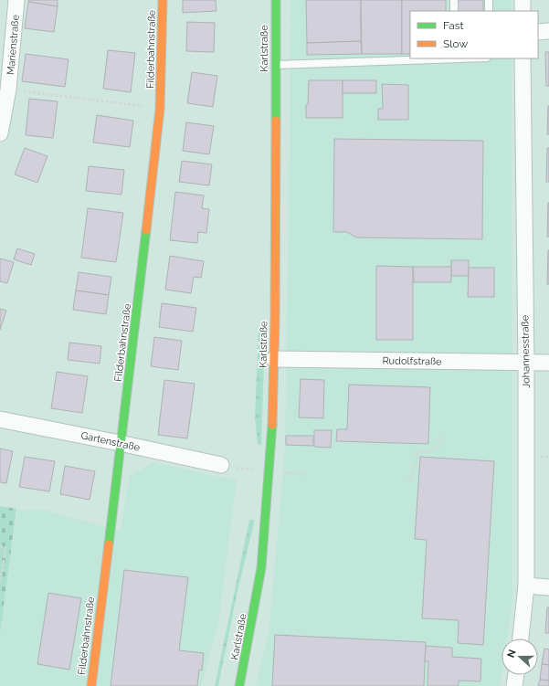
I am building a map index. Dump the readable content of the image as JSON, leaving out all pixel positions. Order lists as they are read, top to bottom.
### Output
{
  "streets": {
    "street": [
      "Marienstraße",
      "Karlstraße",
      "Filderbahnstraße",
      "Johannesstraße",
      "Rudolfstraße",
      "Gartenstraße"
    ]
  },
  "crossings": [
    ["Karlstraße", "Rudolfstraße"],
    ["Filderbahnstraße", "Gartenstraße"],
    ["Johannesstraße", "Rudolfstraße"]
  ],
  "legend": ["Fast", "Slow"],
  "north": "left"
}
